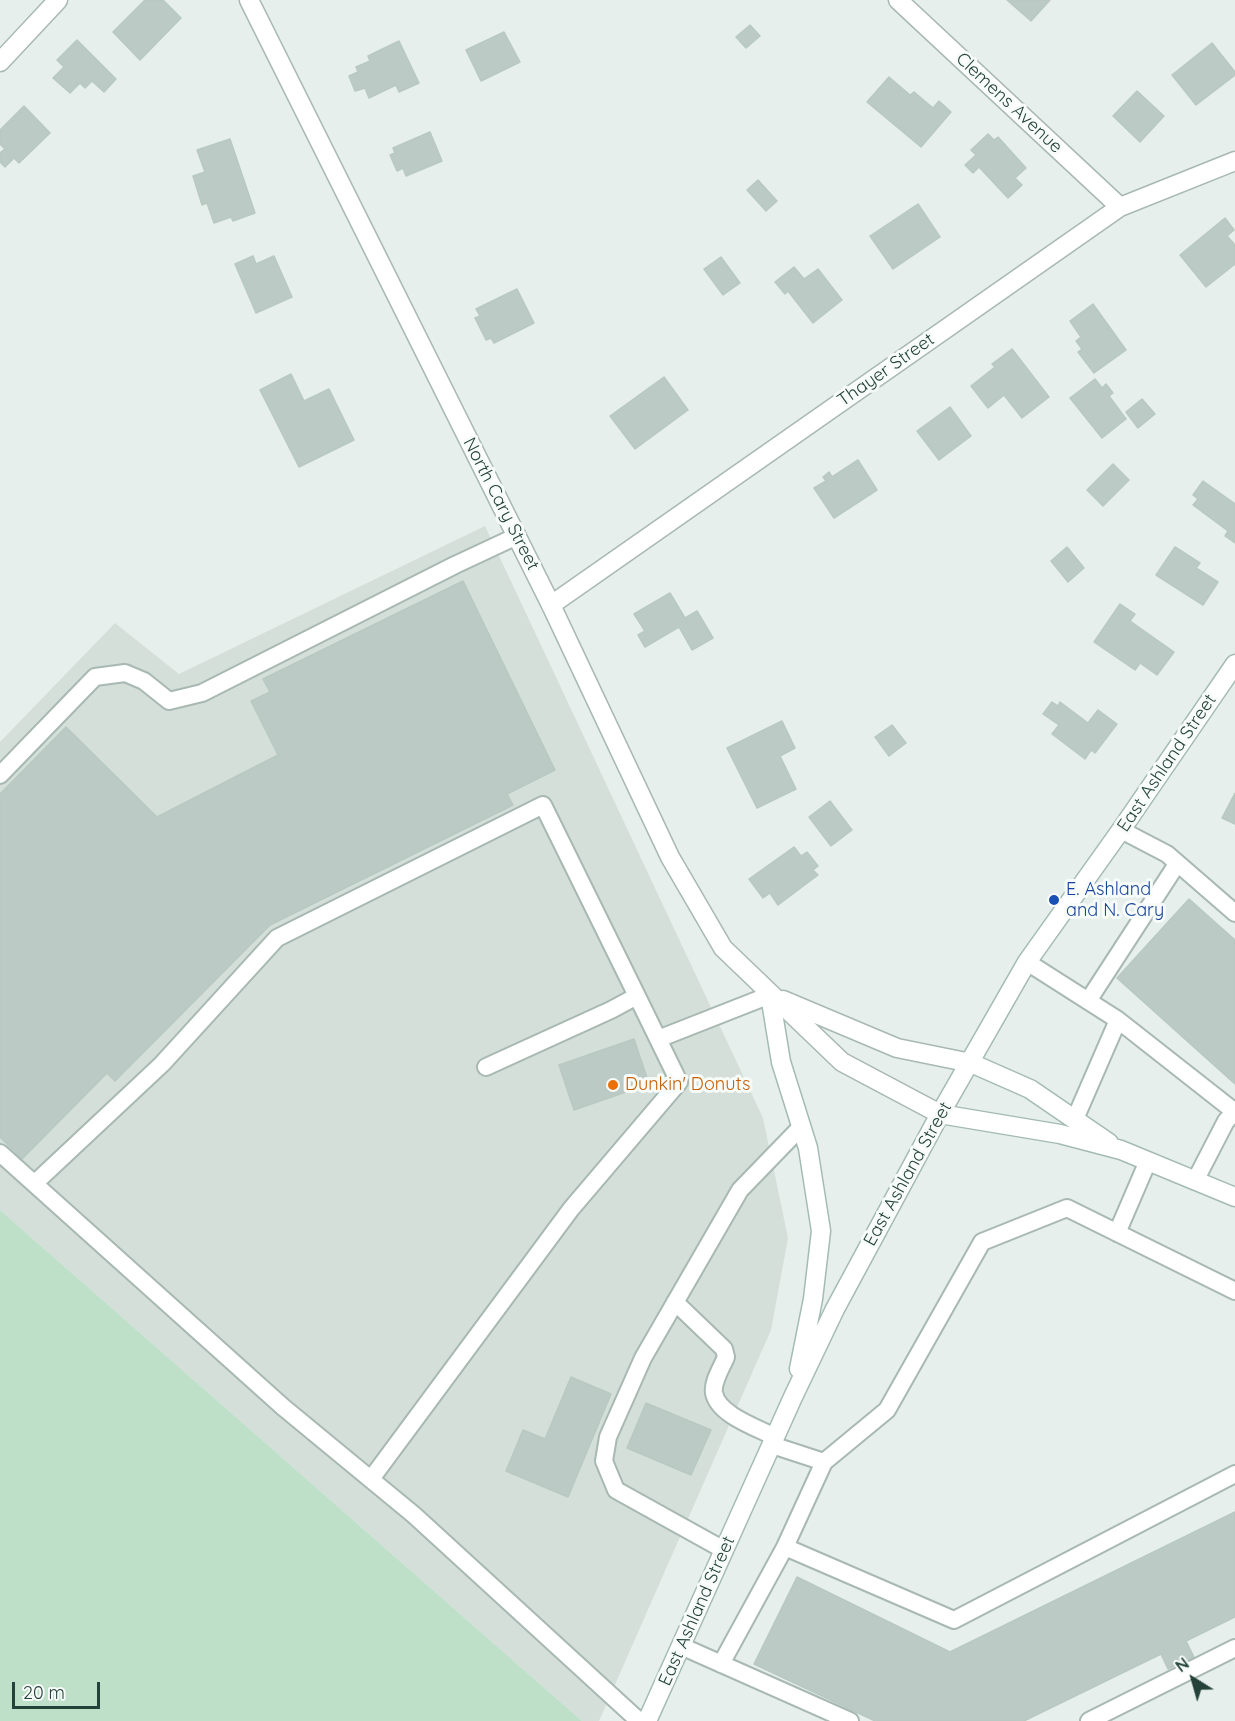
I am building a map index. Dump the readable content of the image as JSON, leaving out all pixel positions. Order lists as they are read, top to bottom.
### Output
{
  "streets": {
    "street": [
      "Clemens Avenue",
      "Thayer Street",
      "North Cary Street",
      "East Ashland Street"
    ]
  },
  "crossings": [
    ["Clemens Avenue", "Thayer Street"],
    ["Thayer Street", "North Cary Street"],
    ["North Cary Street", "East Ashland Street"]
  ],
  "places": ["E. Ashland and N. Cary", "Dunkin' Donuts"],
  "scale_bar": "20 m",
  "north": "top left"
}
